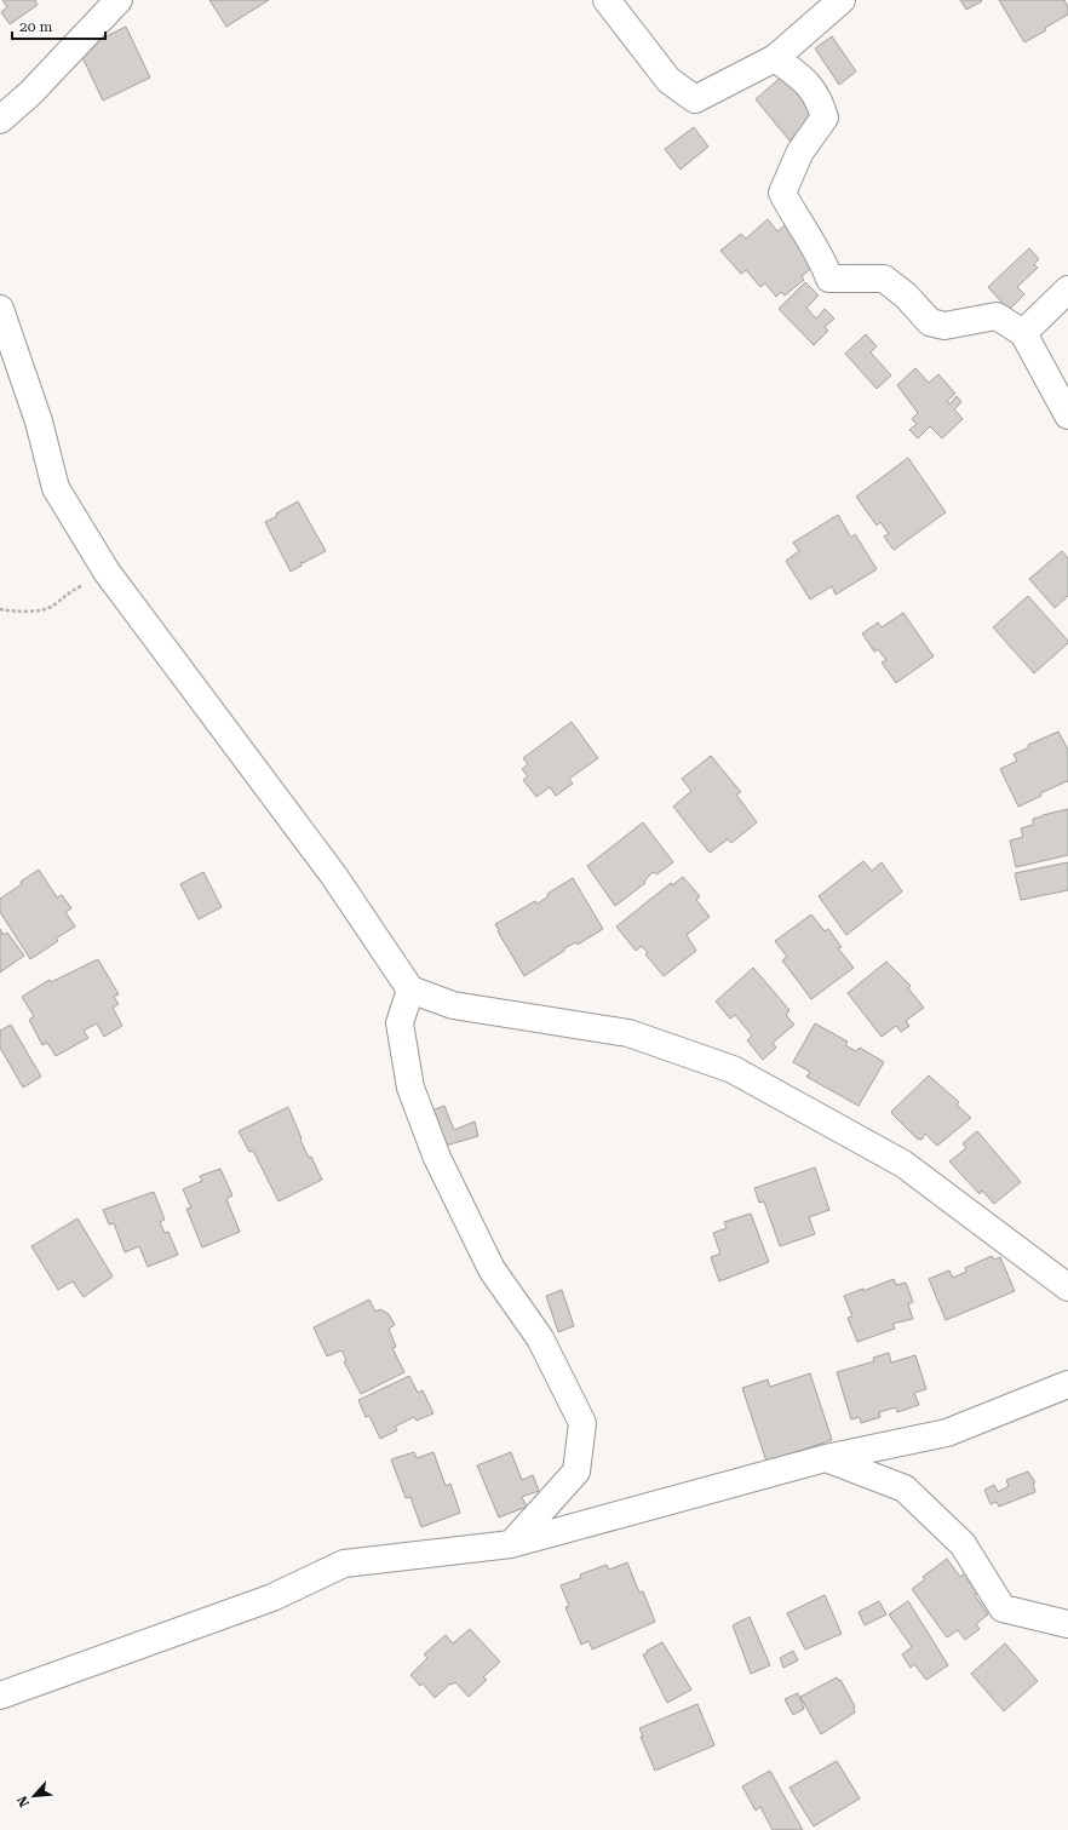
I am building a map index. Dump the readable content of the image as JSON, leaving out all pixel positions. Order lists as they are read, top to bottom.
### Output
{
  "scale_bar": "20 m",
  "north": "bottom left"
}
